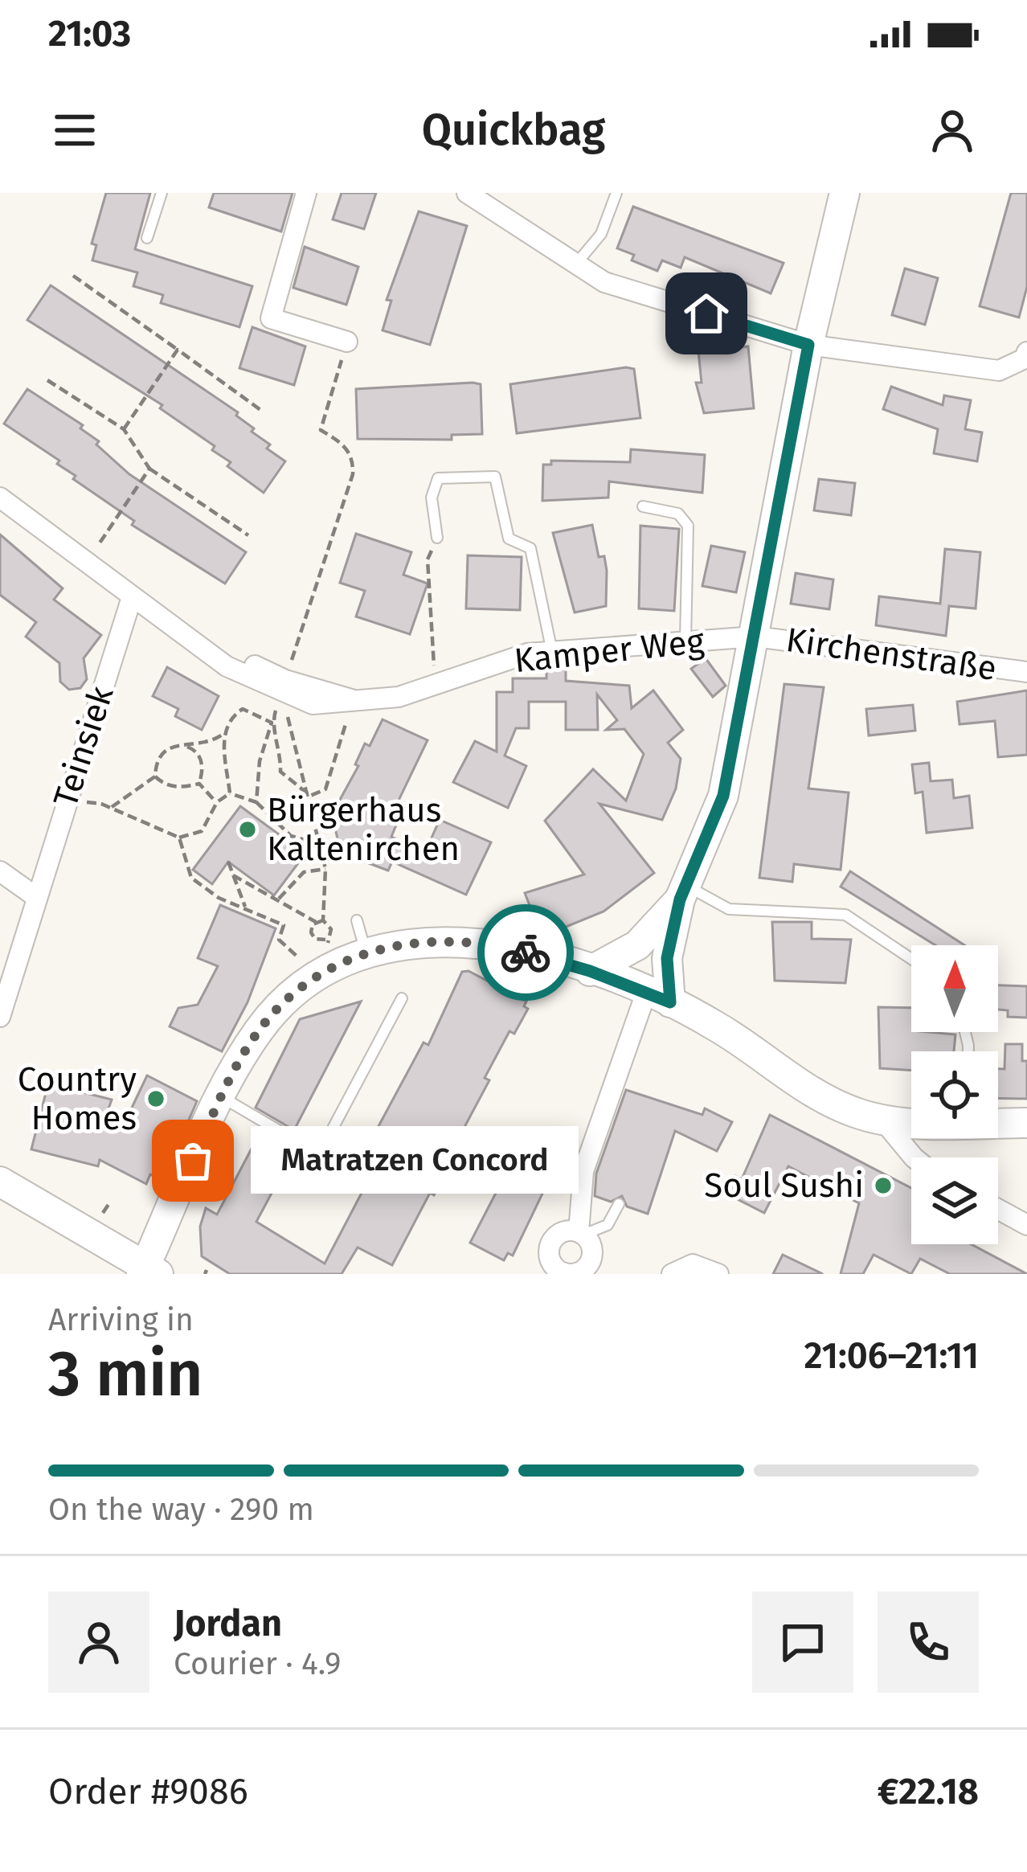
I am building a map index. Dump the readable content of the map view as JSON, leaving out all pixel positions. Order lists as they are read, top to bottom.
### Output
{
  "streets": {
    "street": ["Kamper Weg", "Kirchenstraße", "Teinsiek"]
  },
  "crossings": [
    ["Kamper Weg", "Kirchenstraße"],
    ["Kamper Weg", "Teinsiek"]
  ],
  "places": [
    "Bürgerhaus Kaltenirchen",
    "Country Homes",
    "Matratzen Concord",
    "Soul Sushi"
  ],
  "north": "top",
  "page": {
    "status": "21:03",
    "header": "Quickbag",
    "bubble": "Matratzen Concord",
    "heading": ["3 min", "Arriving in", "21:06–21:11"],
    "panel": [
      "Jordan",
      "Courier · 4.9",
      "Order #9086",
      "€22.18"
    ],
    "bar": "On the way · 290 m"
  }
}
